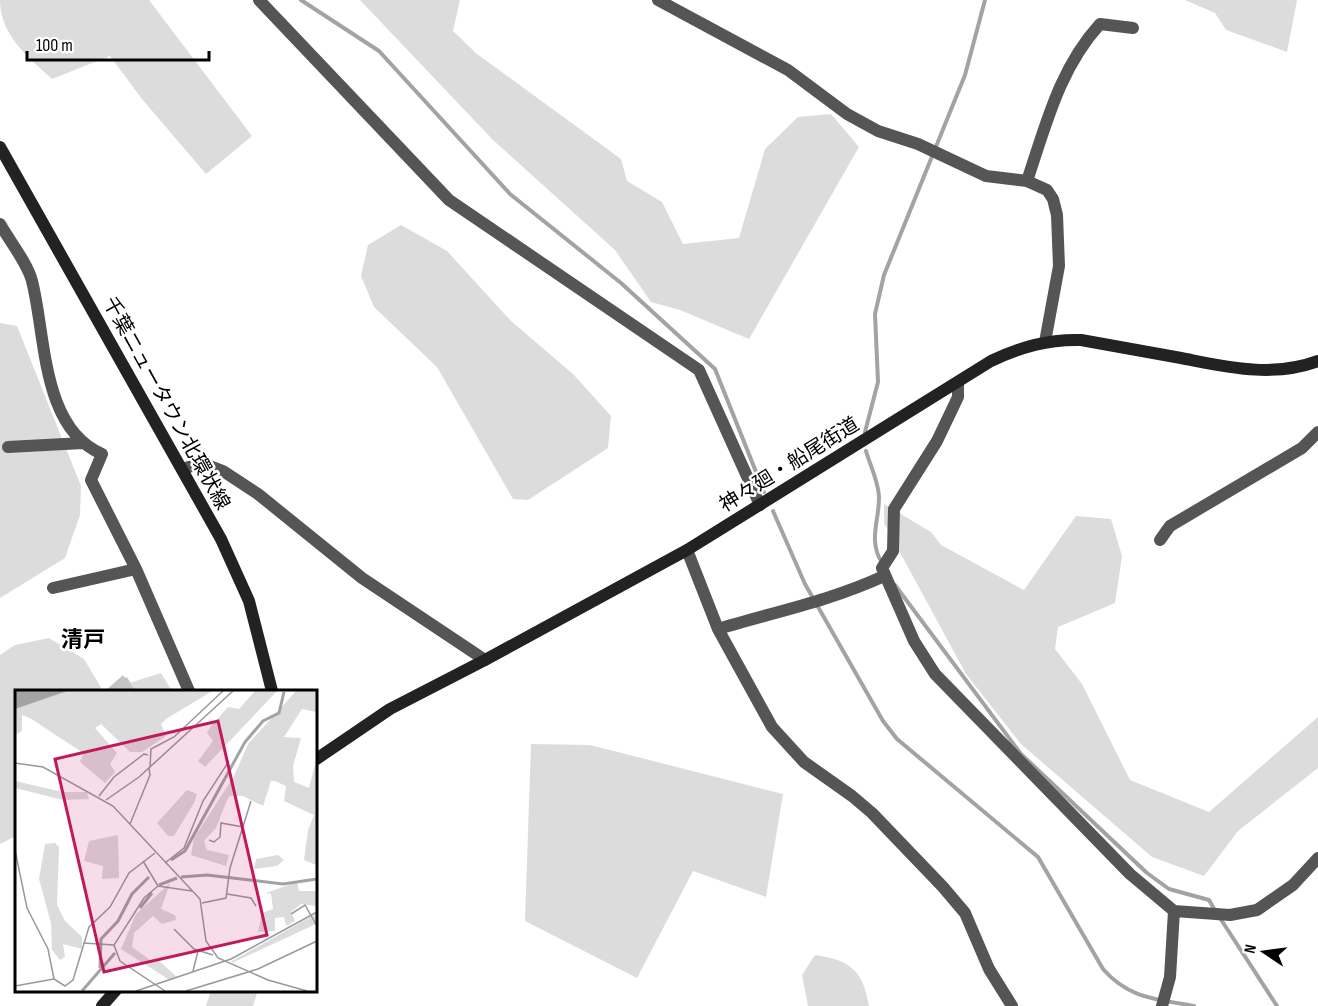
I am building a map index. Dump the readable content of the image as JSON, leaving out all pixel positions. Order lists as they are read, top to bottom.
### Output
{
  "streets": {
    "street": ["千葉ニュータウン北環状線", "神々廻・船尾街道"]
  },
  "districts": ["清戸"],
  "scale_bar": "100 m",
  "north": "left"
}
